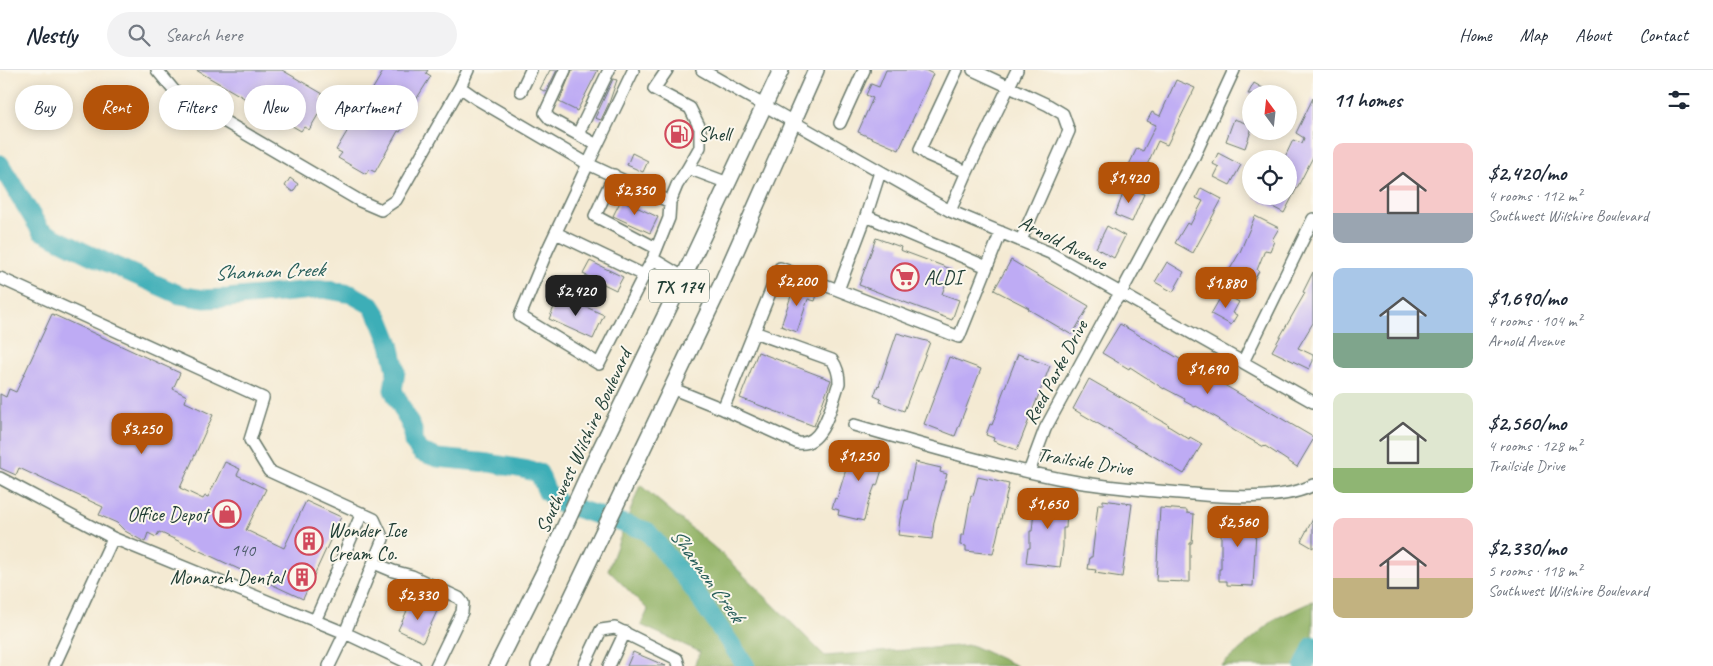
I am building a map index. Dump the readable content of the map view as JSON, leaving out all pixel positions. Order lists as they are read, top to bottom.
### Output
{
  "streets": {
    "main road": ["TX 174", "Southwest Wilshire Boulevard"],
    "street": ["Arnold Avenue", "Reed Parke Drive", "Trailside Drive"]
  },
  "crossings": [
    ["Arnold Avenue", "TX 174"],
    ["Arnold Avenue", "Reed Parke Drive"],
    ["Arnold Avenue", "Southwest Wilshire Boulevard"],
    ["Reed Parke Drive", "Trailside Drive"]
  ],
  "water": ["Shannon Creek"],
  "places": {
    "fuel station": ["Shell"],
    "supermarket": ["ALDI"],
    "shop": ["Office Depot"],
    "building": ["Wonder Ice Cream Co.", "Monarch Dental"]
  },
  "house_numbers": ["140"],
  "north": "top",
  "page": {
    "header": "Nestly",
    "search": "Search here",
    "nav": [
      "Home",
      "Map",
      "About",
      "Contact"
    ],
    "heading": "11 homes",
    "chip": [
      "Buy",
      "Rent",
      "Filters",
      "New",
      "Apartment"
    ],
    "list": [
      {
        "name": "$2,420/mo",
        "note": "4 rooms · 112 m² · Southwest Wilshire Boulevard"
      },
      {
        "name": "$1,690/mo",
        "note": "4 rooms · 104 m² · Arnold Avenue"
      },
      {
        "name": "$2,560/mo",
        "note": "4 rooms · 128 m² · Trailside Drive"
      },
      {
        "name": "$2,330/mo",
        "note": "5 rooms · 118 m² · Southwest Wilshire Boulevard"
      }
    ],
    "price": [
      "$1,420",
      "$2,350",
      "$2,200",
      "$1,880",
      "$2,420",
      "$1,690",
      "$3,250",
      "$1,250",
      "$1,650",
      "$2,560",
      "$2,330"
    ]
  }
}
